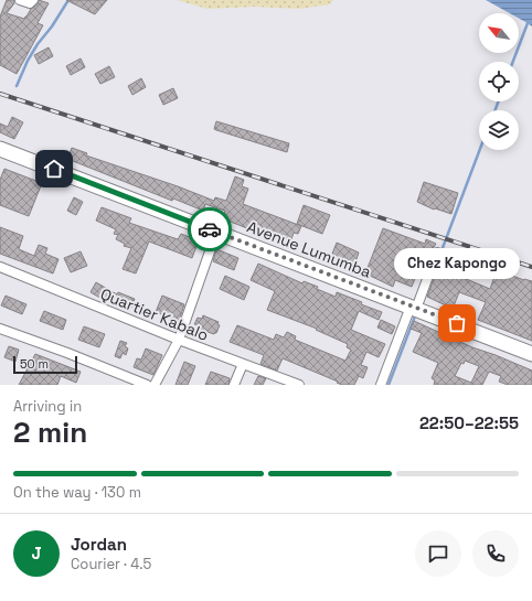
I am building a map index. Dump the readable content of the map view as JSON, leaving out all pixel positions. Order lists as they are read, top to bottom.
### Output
{
  "streets": {
    "highway": ["Avenue Lumumba"],
    "street": ["Quartier Kabalo"]
  },
  "places": ["Chez Kapongo"],
  "scale_bar": "50 m",
  "north": "top left",
  "page": {
    "bubble": "Chez Kapongo",
    "scale": "50 m",
    "heading": ["2 min", "Arriving in", "22:50–22:55"],
    "panel": ["Jordan", "Courier · 4.5"],
    "bar": "On the way · 130 m",
    "round": "J"
  }
}
